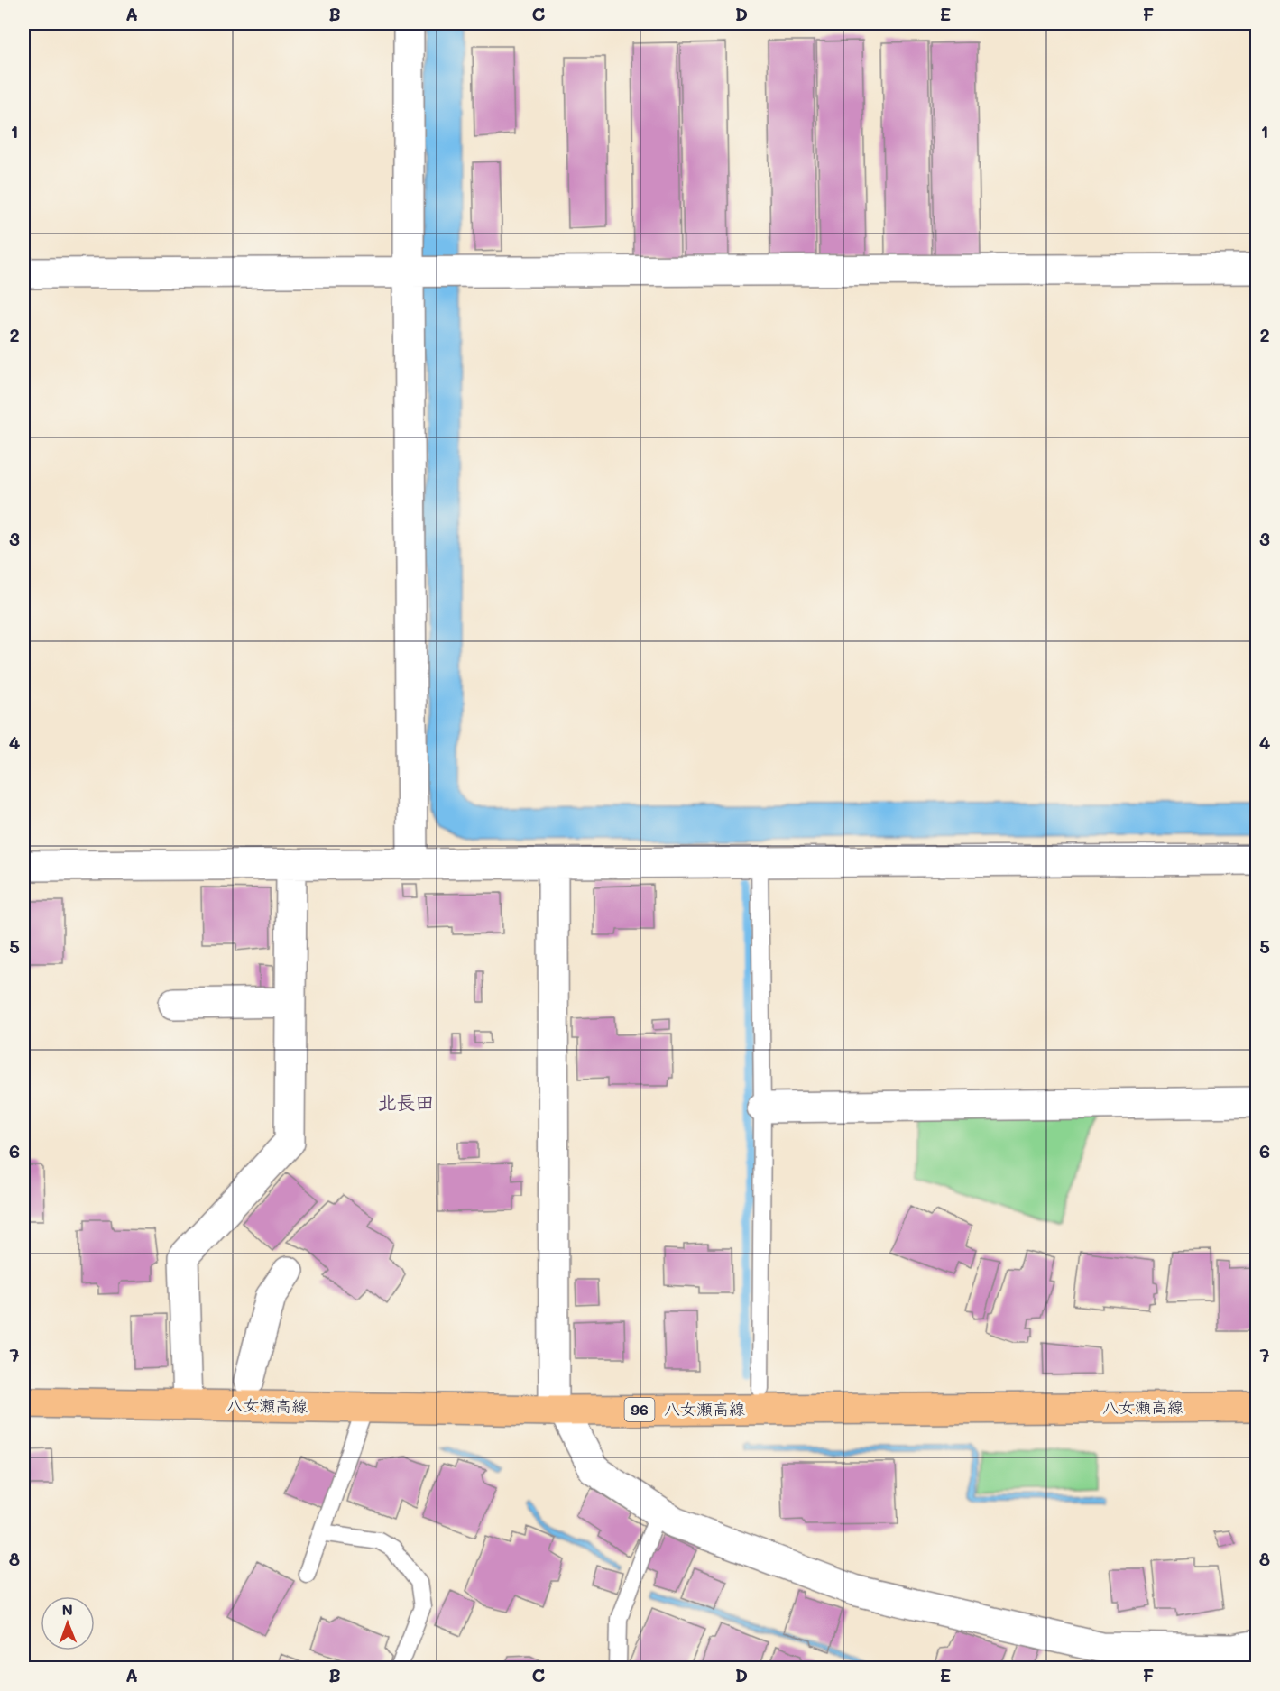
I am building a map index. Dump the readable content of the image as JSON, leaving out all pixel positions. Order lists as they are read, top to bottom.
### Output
{
  "streets": {
    "main road": ["八女瀬高線", "96"]
  },
  "districts": ["北長田"],
  "north": "top",
  "grid": {
    "columns": [
      "A",
      "B",
      "C",
      "D",
      "E",
      "F"
    ],
    "rows": [
      "1",
      "2",
      "3",
      "4",
      "5",
      "6",
      "7",
      "8"
    ]
  }
}
